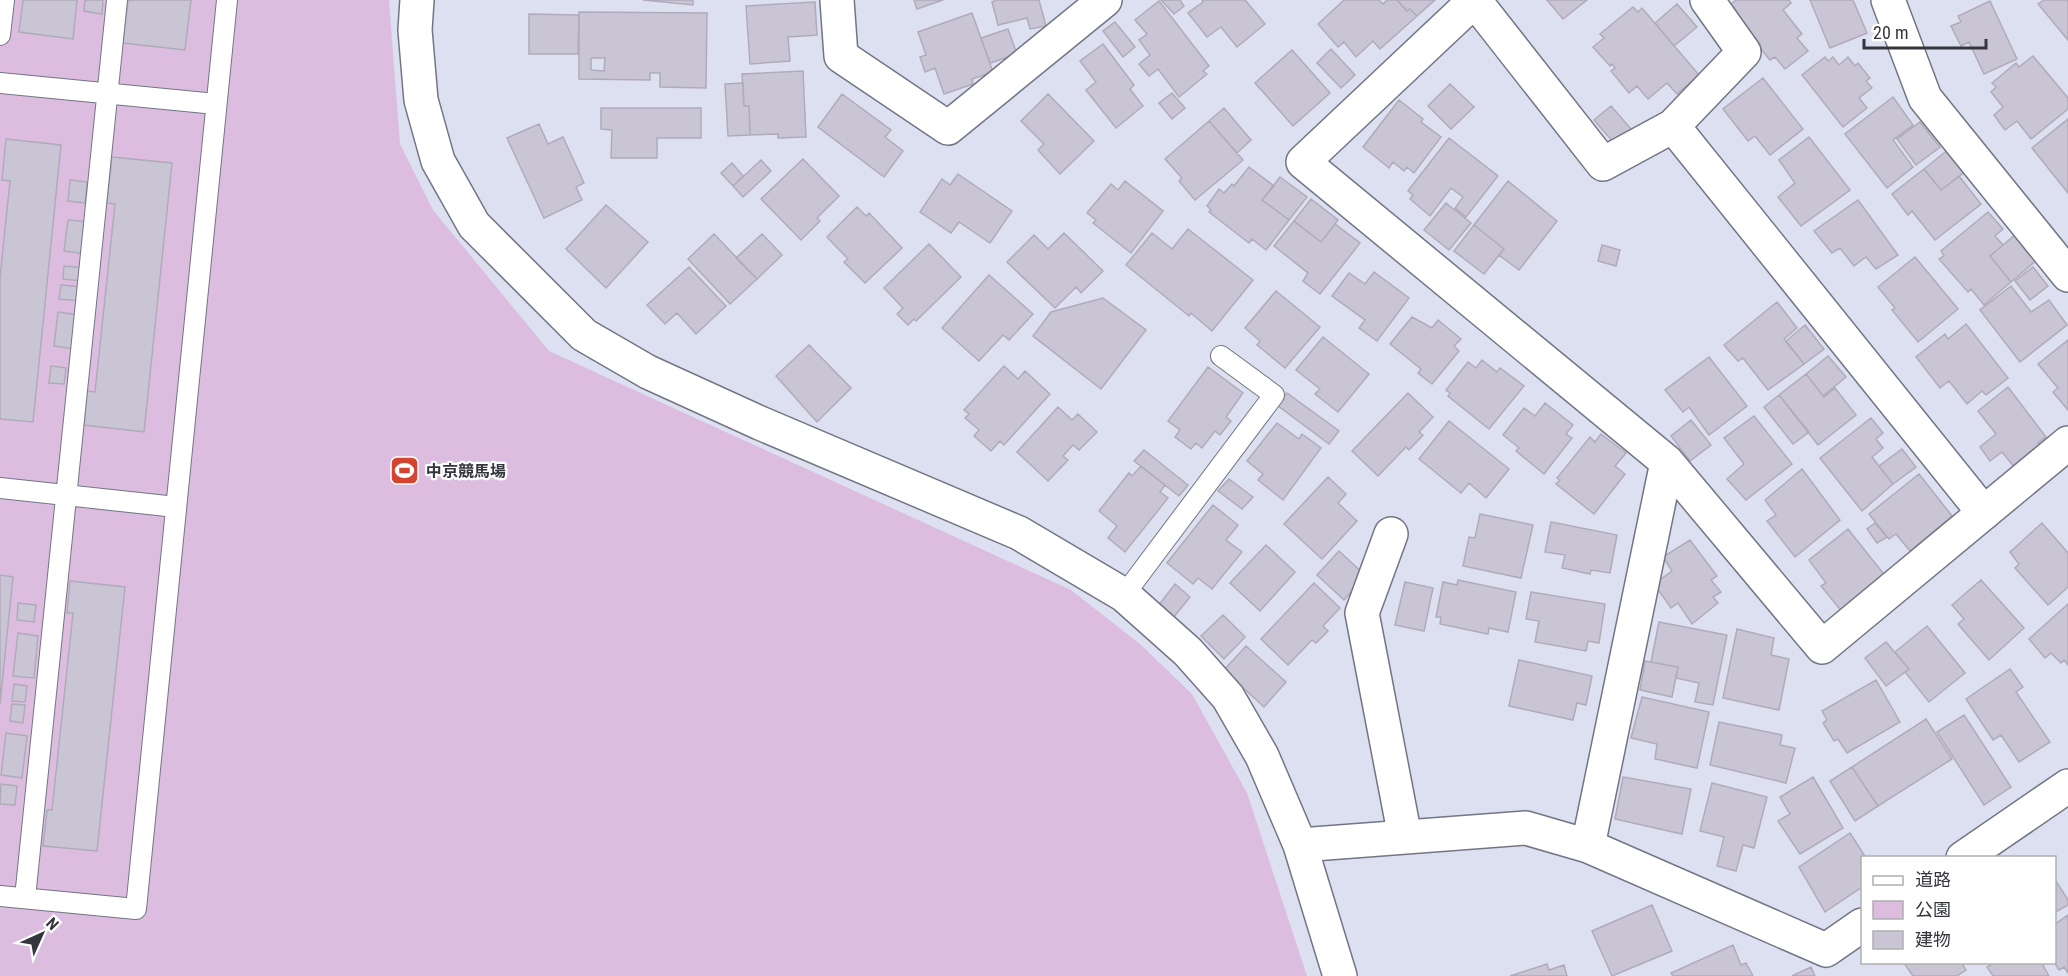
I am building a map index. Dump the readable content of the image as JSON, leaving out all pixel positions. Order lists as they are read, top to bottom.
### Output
{
  "places": {
    "sports": ["中京競馬場"]
  },
  "legend": ["道路", "公園", "建物"],
  "scale_bar": "20 m",
  "north": "top right"
}
